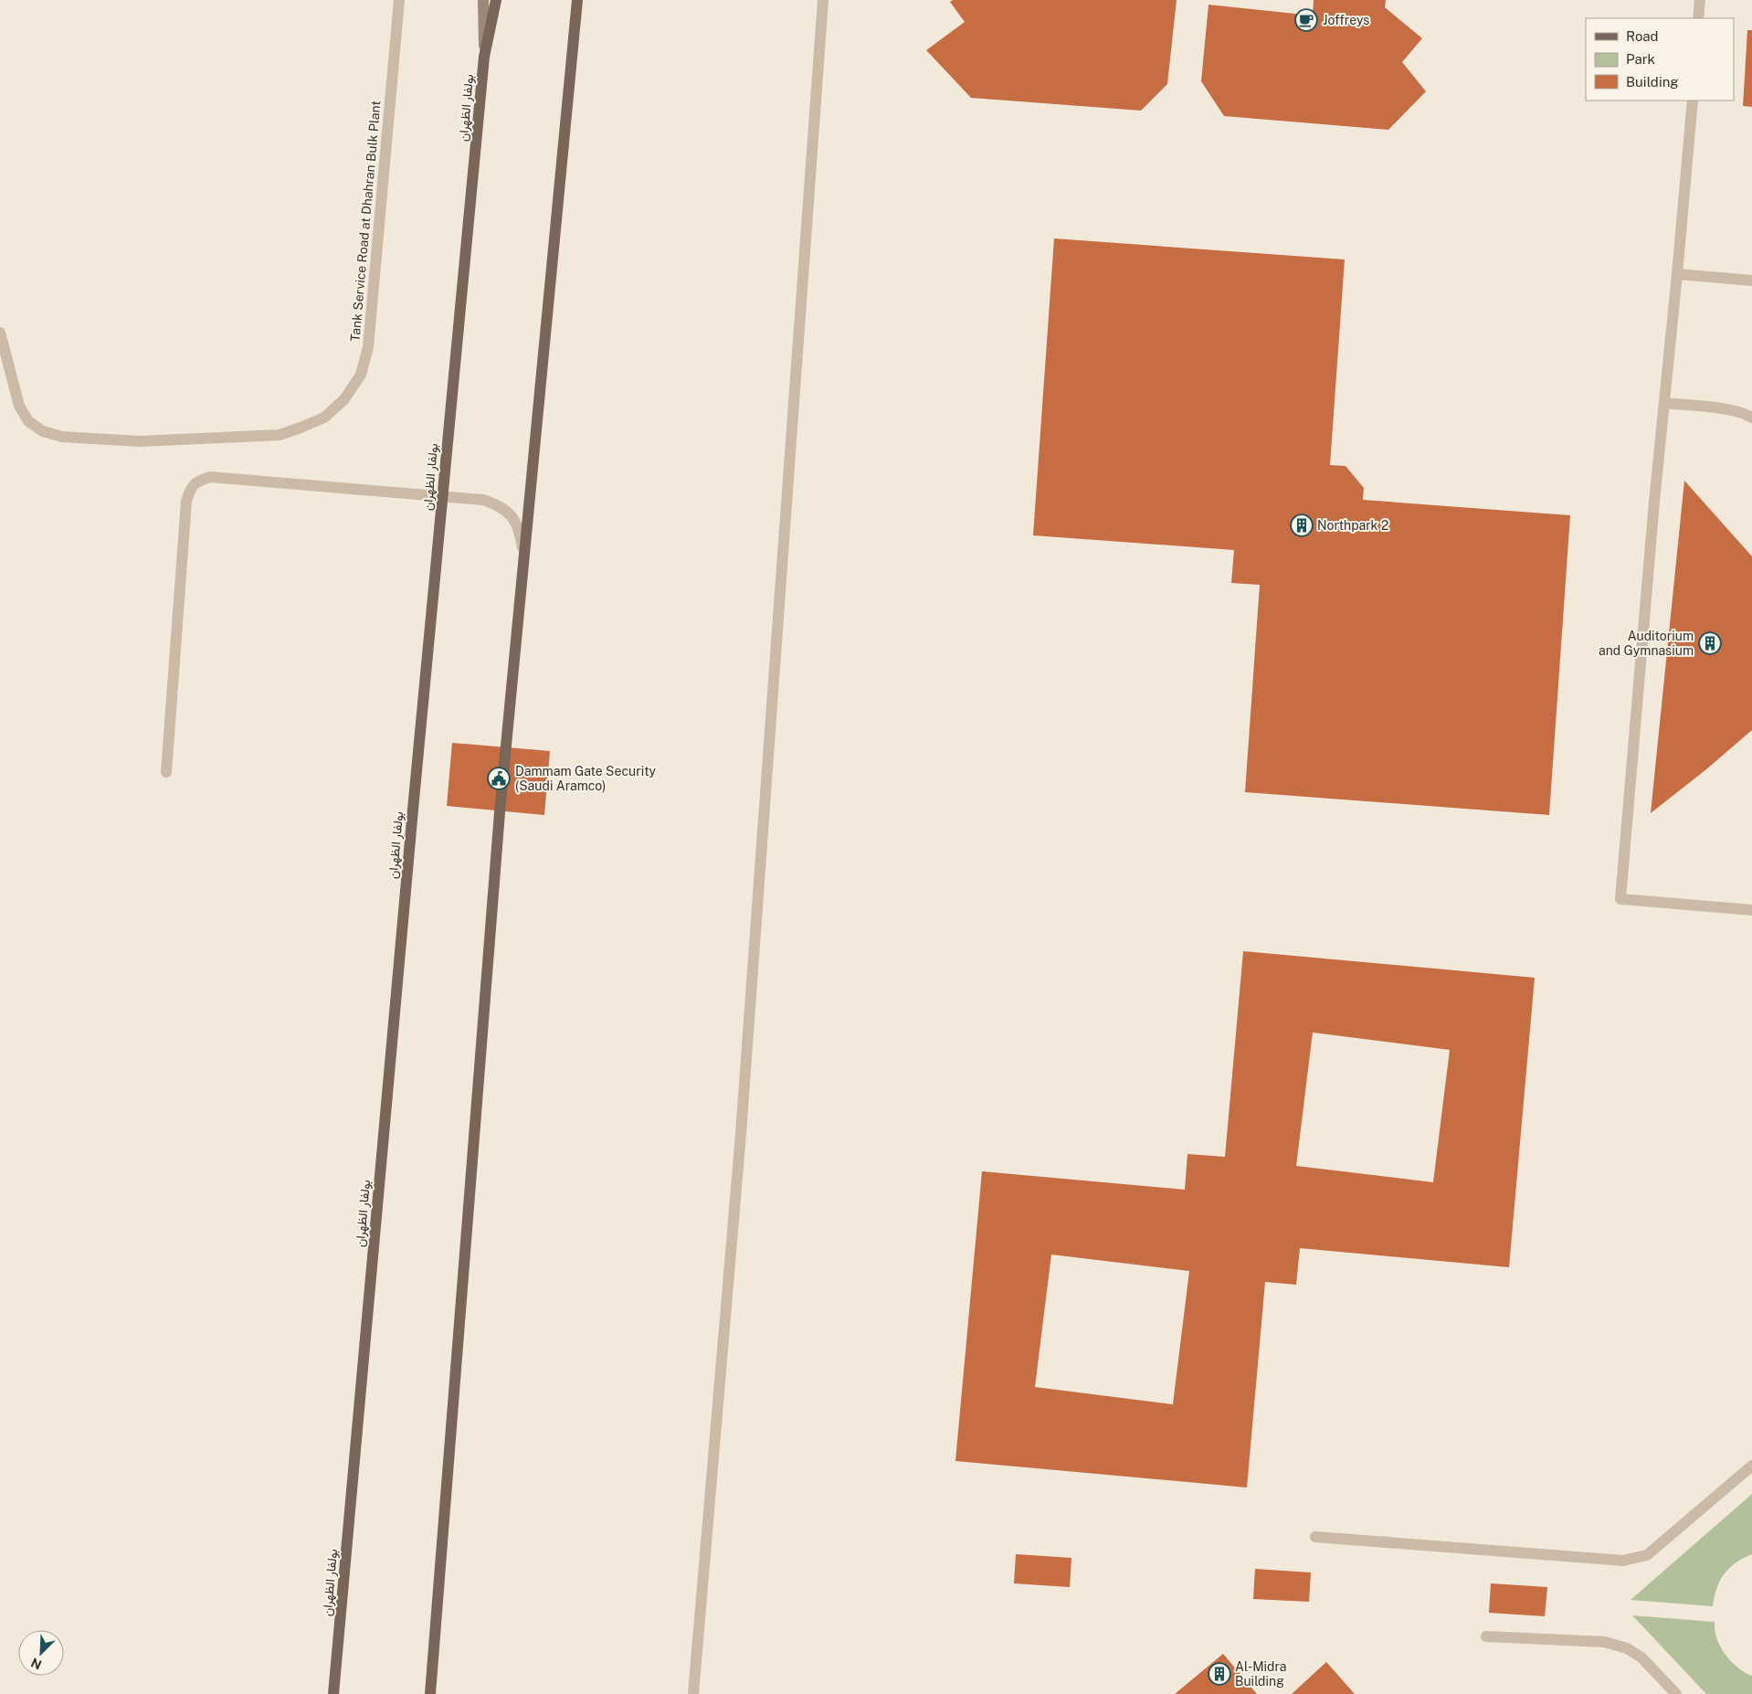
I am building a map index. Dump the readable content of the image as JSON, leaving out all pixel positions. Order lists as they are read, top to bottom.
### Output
{
  "streets": {
    "main road": ["بولفار الظهران"],
    "street": ["Tank Service Road at Dhahran Bulk Plant"]
  },
  "places": {
    "cafe": ["Joffreys"],
    "building": ["Northpark 2", "Auditorium and Gymnasium", "Al-Midra Building"],
    "public building": ["Dammam Gate Security (Saudi Aramco)"]
  },
  "legend": ["Road", "Park", "Building"],
  "north": "bottom left"
}
